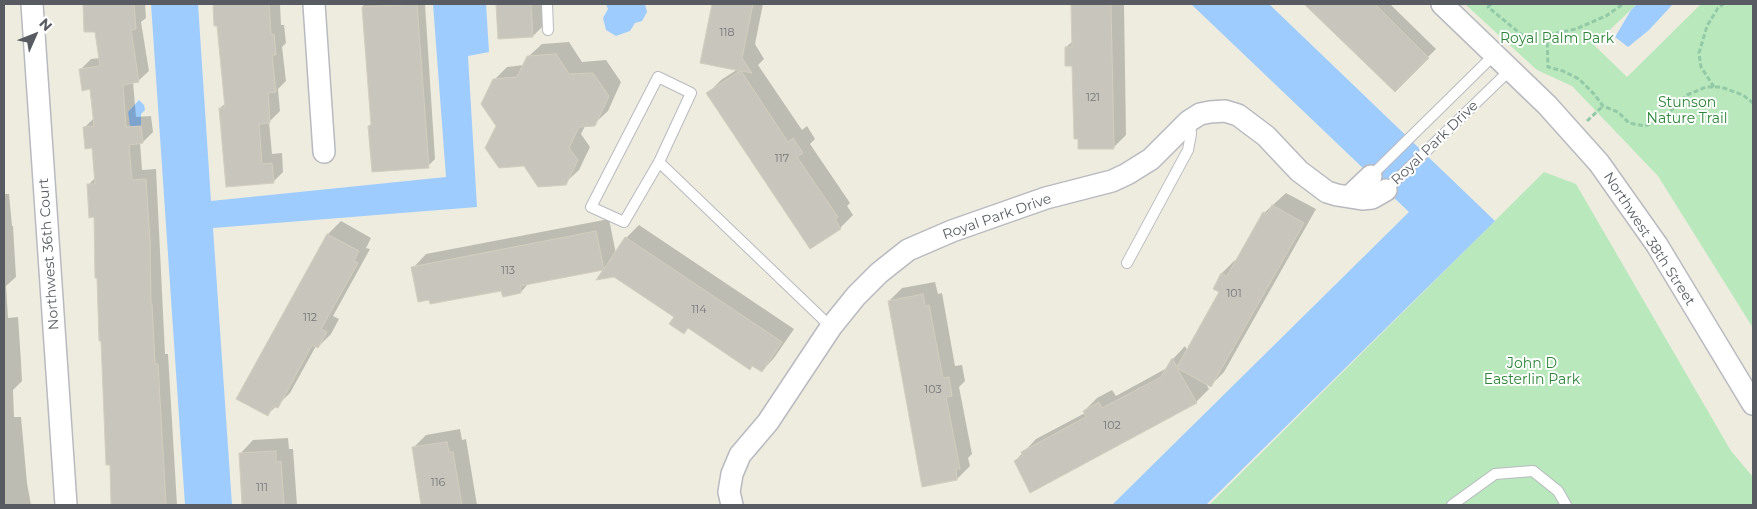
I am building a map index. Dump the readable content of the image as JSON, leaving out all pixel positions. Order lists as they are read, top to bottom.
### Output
{
  "streets": {
    "street": ["Royal Park Drive", "Northwest 38th Street", "Northwest 36th Court"]
  },
  "crossings": [
    ["Royal Park Drive", "Northwest 38th Street"]
  ],
  "parks": ["Royal Palm Park", "Stunson Nature Trail", "John D Easterlin Park"],
  "house_numbers": [
    "118",
    "121",
    "117",
    "113",
    "101",
    "114",
    "112",
    "103",
    "102",
    "116",
    "111"
  ],
  "north": "top right"
}
